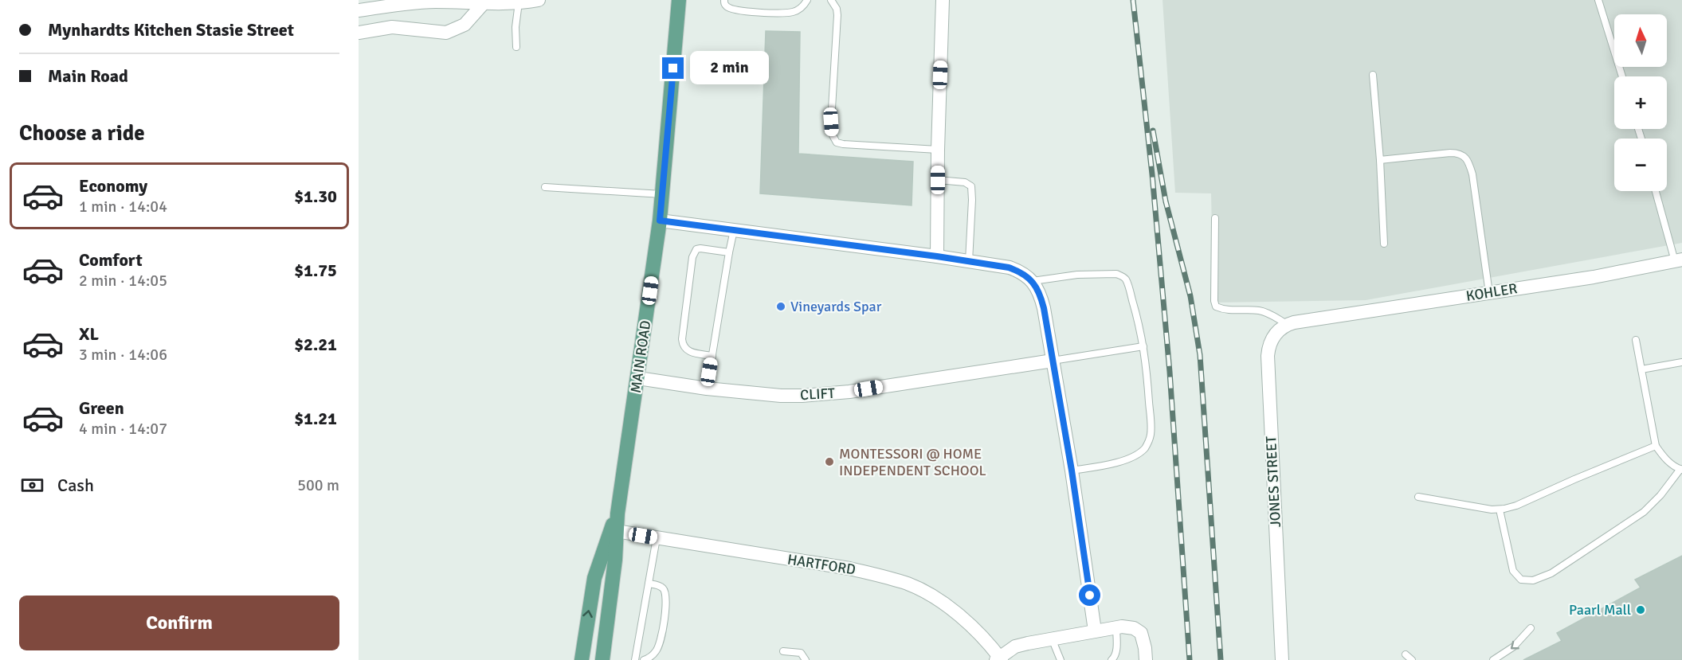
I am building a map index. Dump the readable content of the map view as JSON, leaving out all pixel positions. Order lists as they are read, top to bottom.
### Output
{
  "streets": {
    "main road": ["MAIN ROAD"],
    "street": [
      "KOHLER",
      "CLIFT",
      "JONES STREET",
      "HARTFORD"
    ]
  },
  "crossings": [
    ["KOHLER", "JONES STREET"],
    ["MAIN ROAD", "CLIFT"],
    ["MAIN ROAD", "HARTFORD"]
  ],
  "places": ["Vineyards Spar", "MONTESSORI @ HOME INDEPENDENT SCHOOL", "Paarl Mall"],
  "north": "top",
  "page": {
    "banner": ["Mynhardts Kitchen Stasie Street", "Main Road"],
    "map_buttons": ["+", "−"],
    "bubble": "2 min",
    "heading": "Choose a ride",
    "list": [
      {
        "name": "Economy",
        "note": "1 min · 14:04",
        "value": "$1.30"
      },
      {
        "name": "Comfort",
        "note": "2 min · 14:05",
        "value": "$1.75"
      },
      {
        "name": "XL",
        "note": "3 min · 14:06",
        "value": "$2.21"
      },
      {
        "name": "Green",
        "note": "4 min · 14:07",
        "value": "$1.21"
      }
    ],
    "pay": ["Cash", "500 m"],
    "buttons": "Confirm"
  }
}
